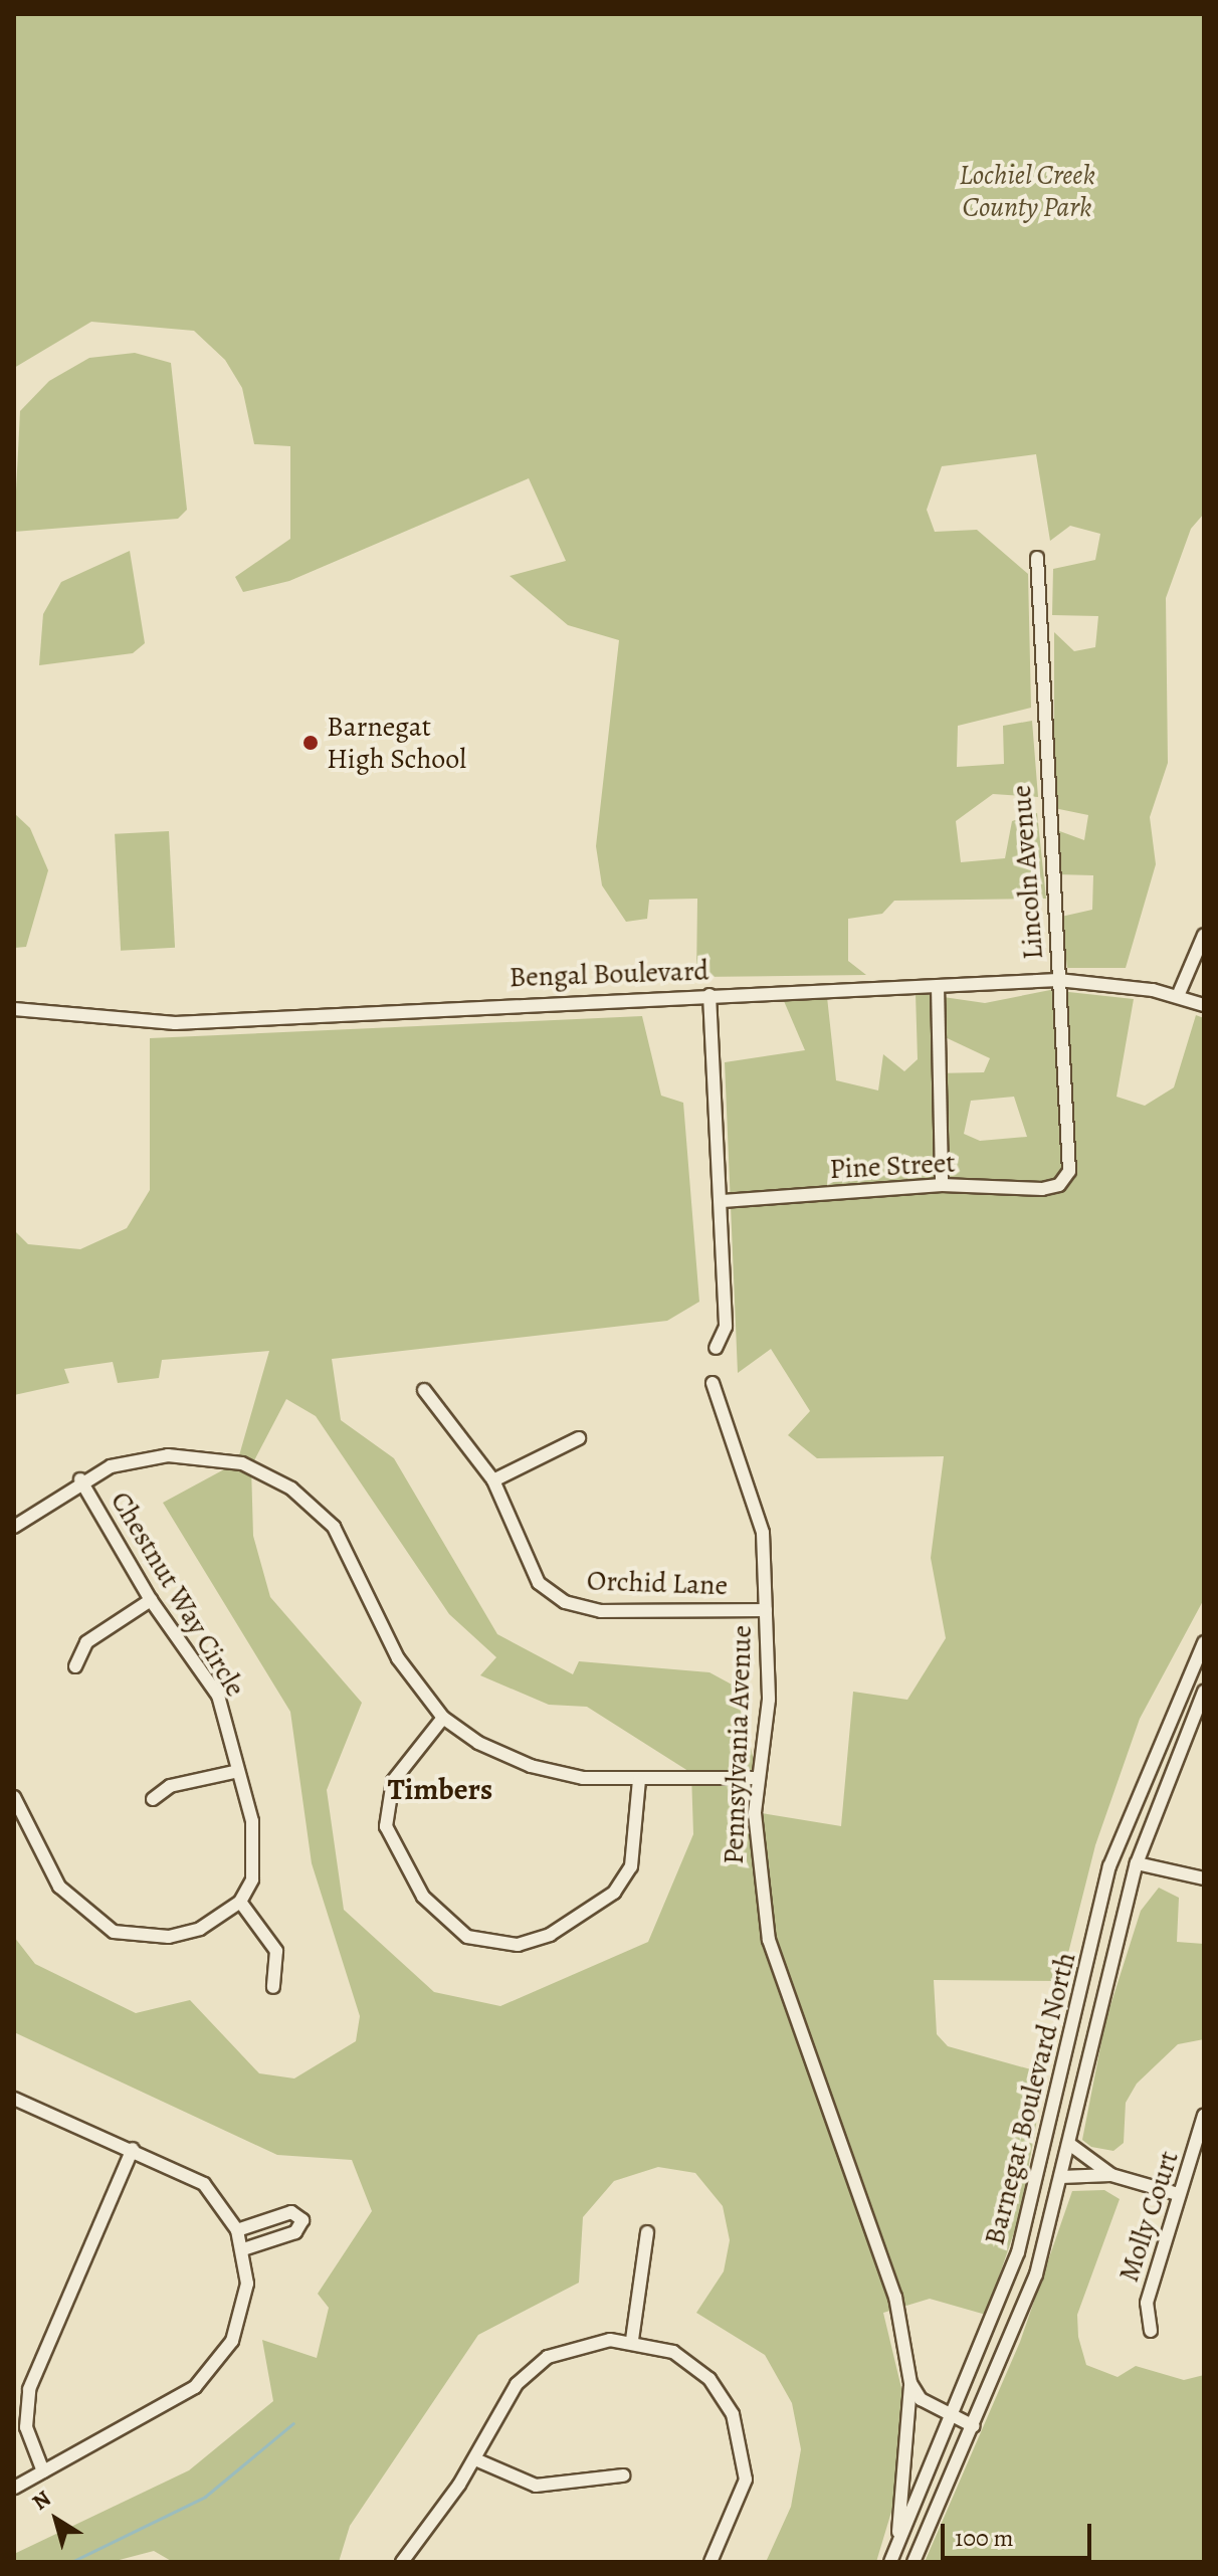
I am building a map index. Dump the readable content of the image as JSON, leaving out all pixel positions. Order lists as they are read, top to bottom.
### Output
{
  "streets": {
    "street": [
      "Lincoln Avenue",
      "Bengal Boulevard",
      "Pine Street",
      "Orchid Lane",
      "Chestnut Way Circle",
      "Pennsylvania Avenue",
      "Barnegat Boulevard North",
      "Molly Court"
    ]
  },
  "crossings": [
    ["Lincoln Avenue", "Bengal Boulevard"],
    ["Lincoln Avenue", "Pine Street"],
    ["Orchid Lane", "Pennsylvania Avenue"],
    ["Pennsylvania Avenue", "Barnegat Boulevard North"]
  ],
  "districts": ["Timbers"],
  "parks": ["Lochiel Creek County Park"],
  "places": ["Barnegat High School"],
  "scale_bar": "100 m",
  "north": "top left"
}
